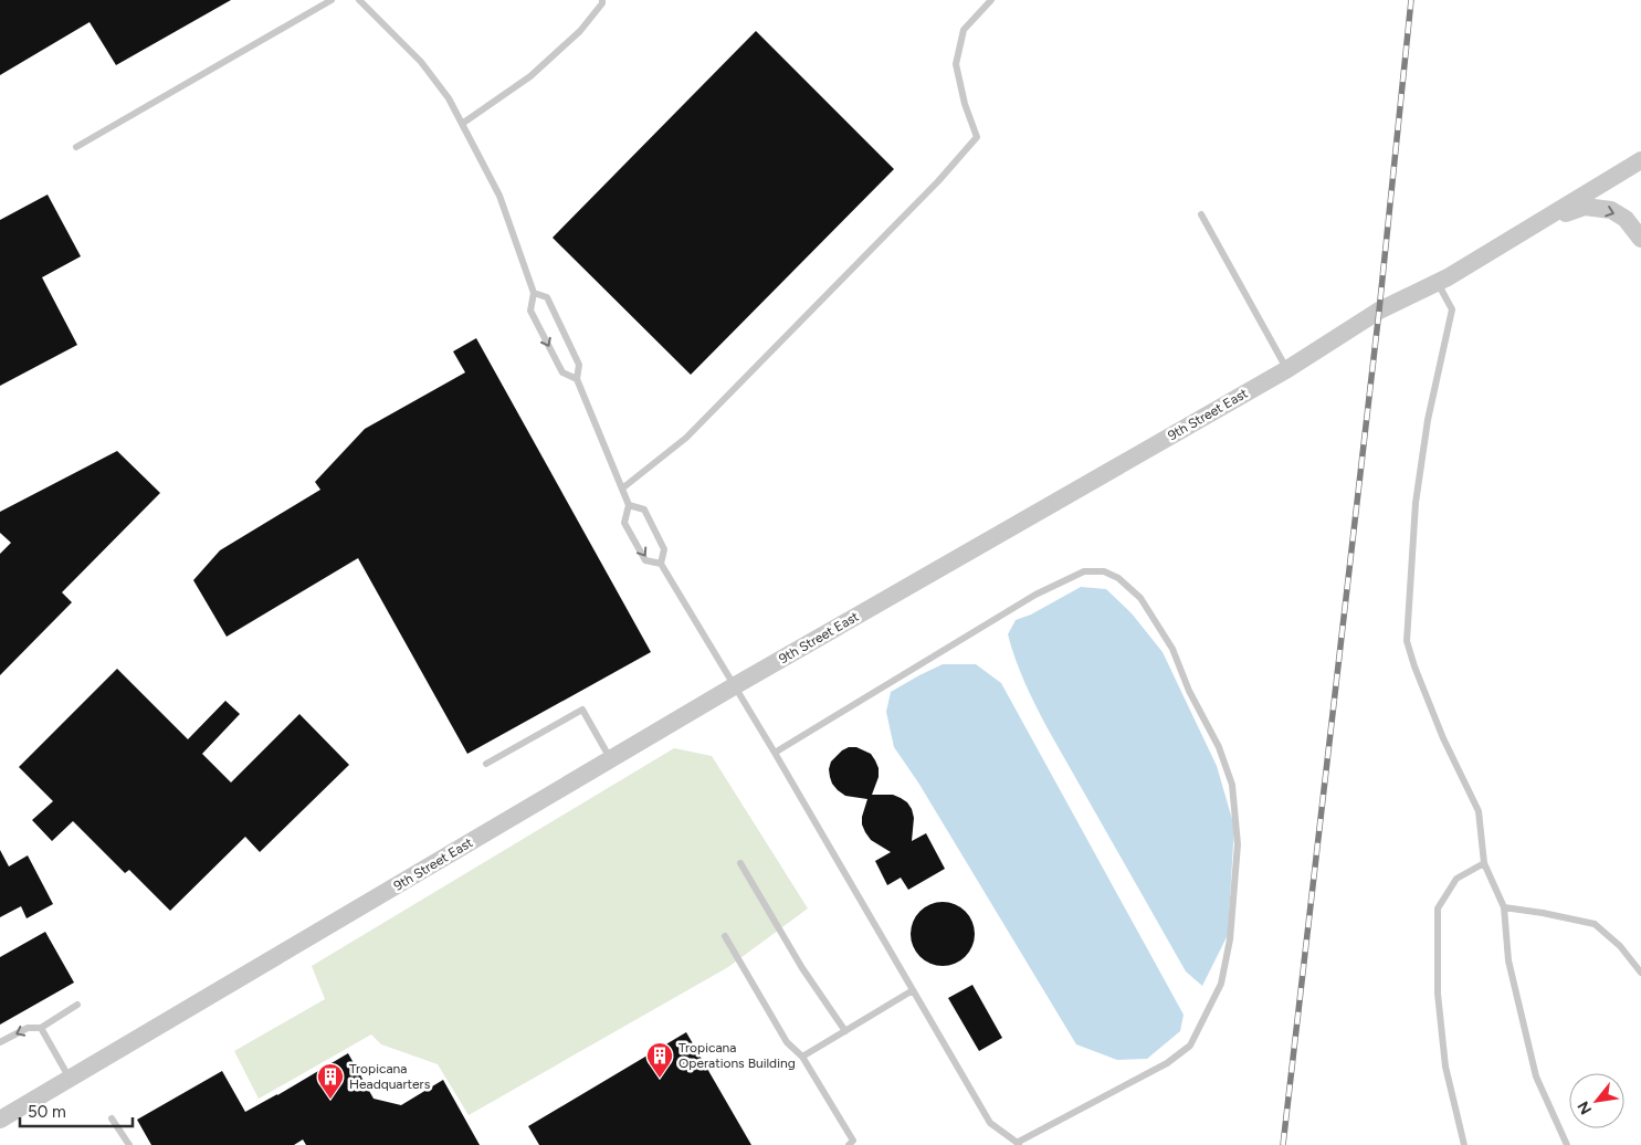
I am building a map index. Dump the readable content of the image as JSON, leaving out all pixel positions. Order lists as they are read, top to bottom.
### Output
{
  "streets": {
    "street": ["9th Street East"]
  },
  "places": {
    "building": ["Tropicana Operations Building", "Tropicana Headquarters"]
  },
  "scale_bar": "50 m",
  "north": "bottom left"
}
